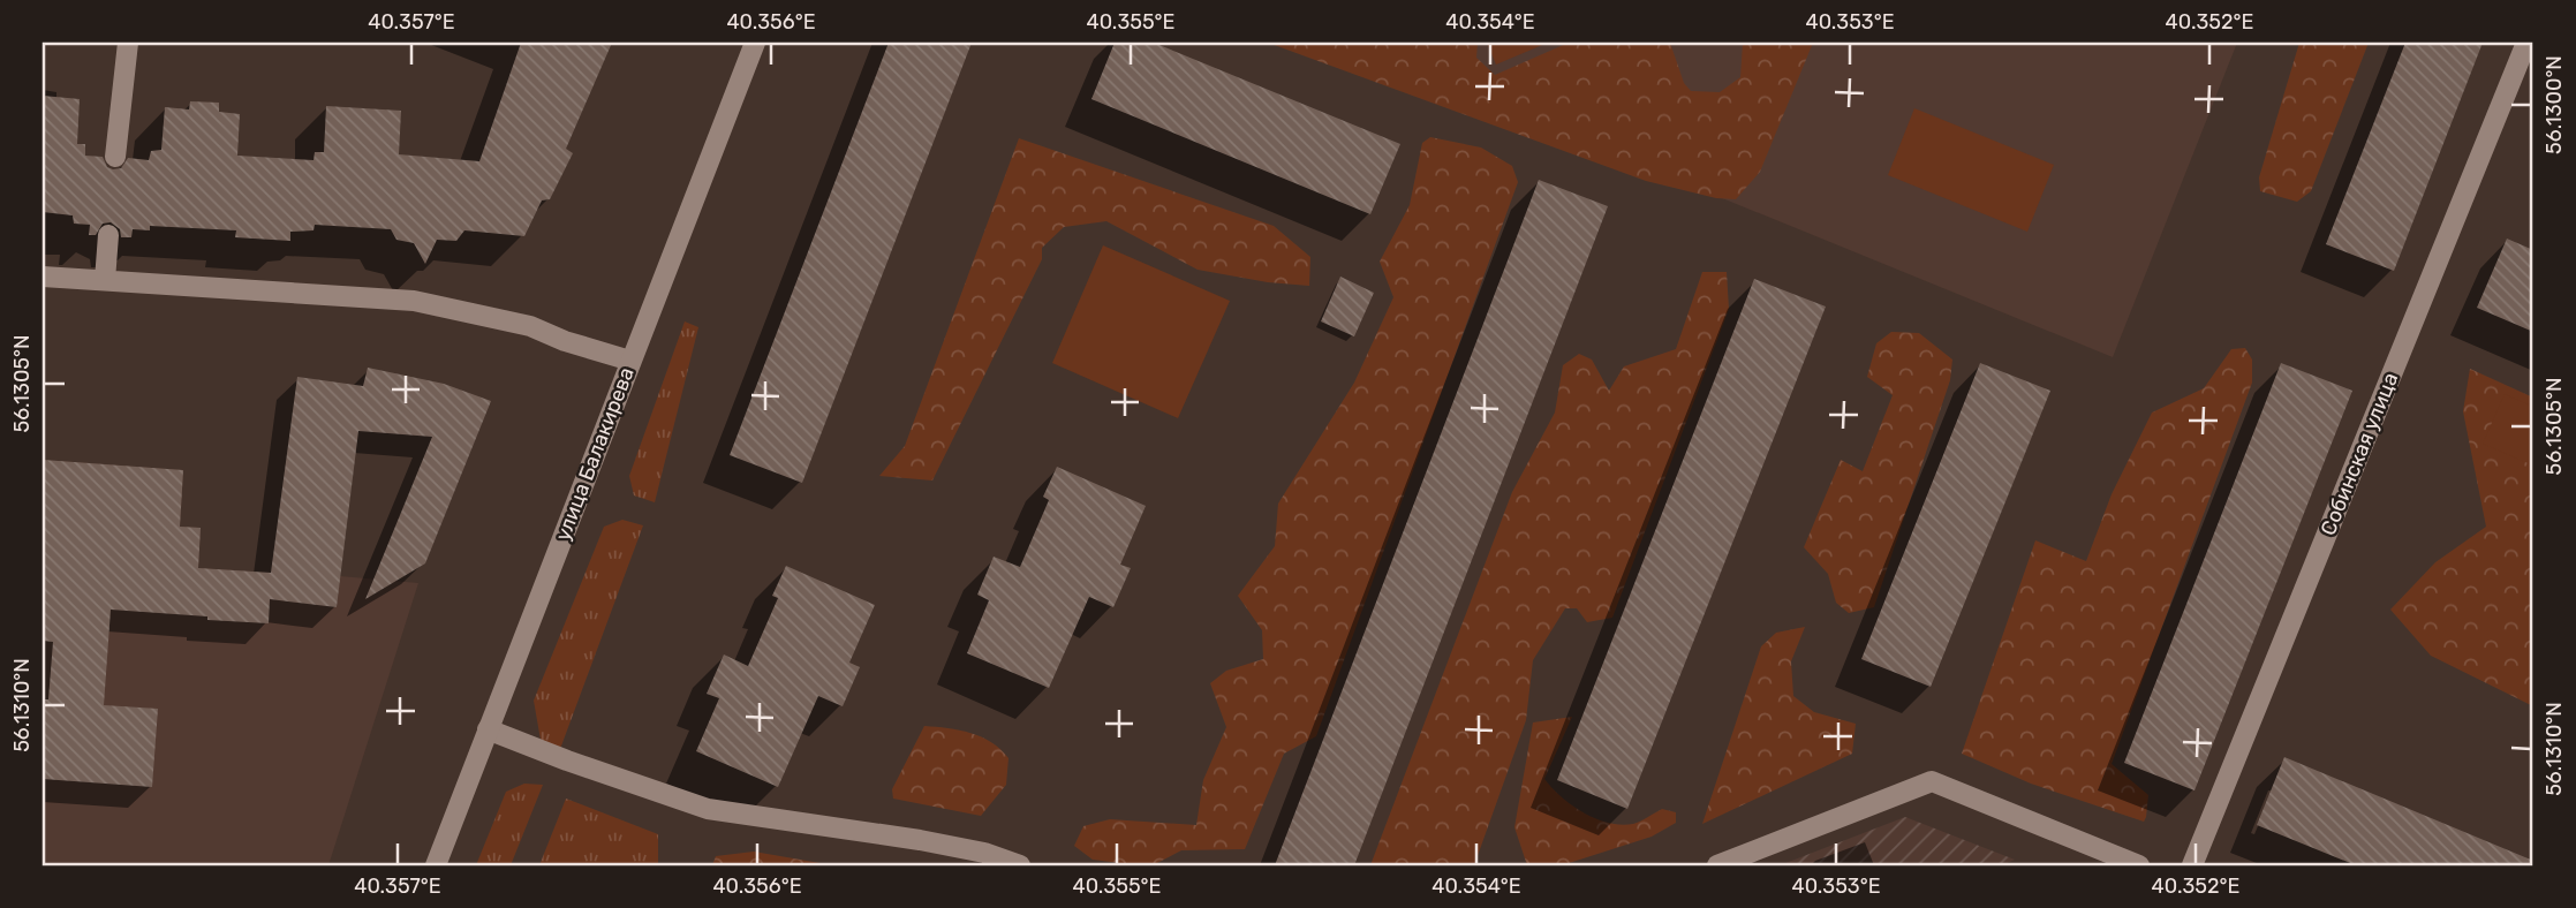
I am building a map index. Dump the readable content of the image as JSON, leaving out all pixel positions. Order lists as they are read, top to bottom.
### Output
{
  "streets": {
    "street": ["улица Балакирева", "Собинская улица"]
  },
  "coordinates": [
    "40.357°E",
    "40.356°E",
    "40.355°E",
    "40.354°E",
    "40.353°E",
    "40.352°E",
    "56.1300°N",
    "56.1305°N",
    "56.1310°N"
  ]
}
